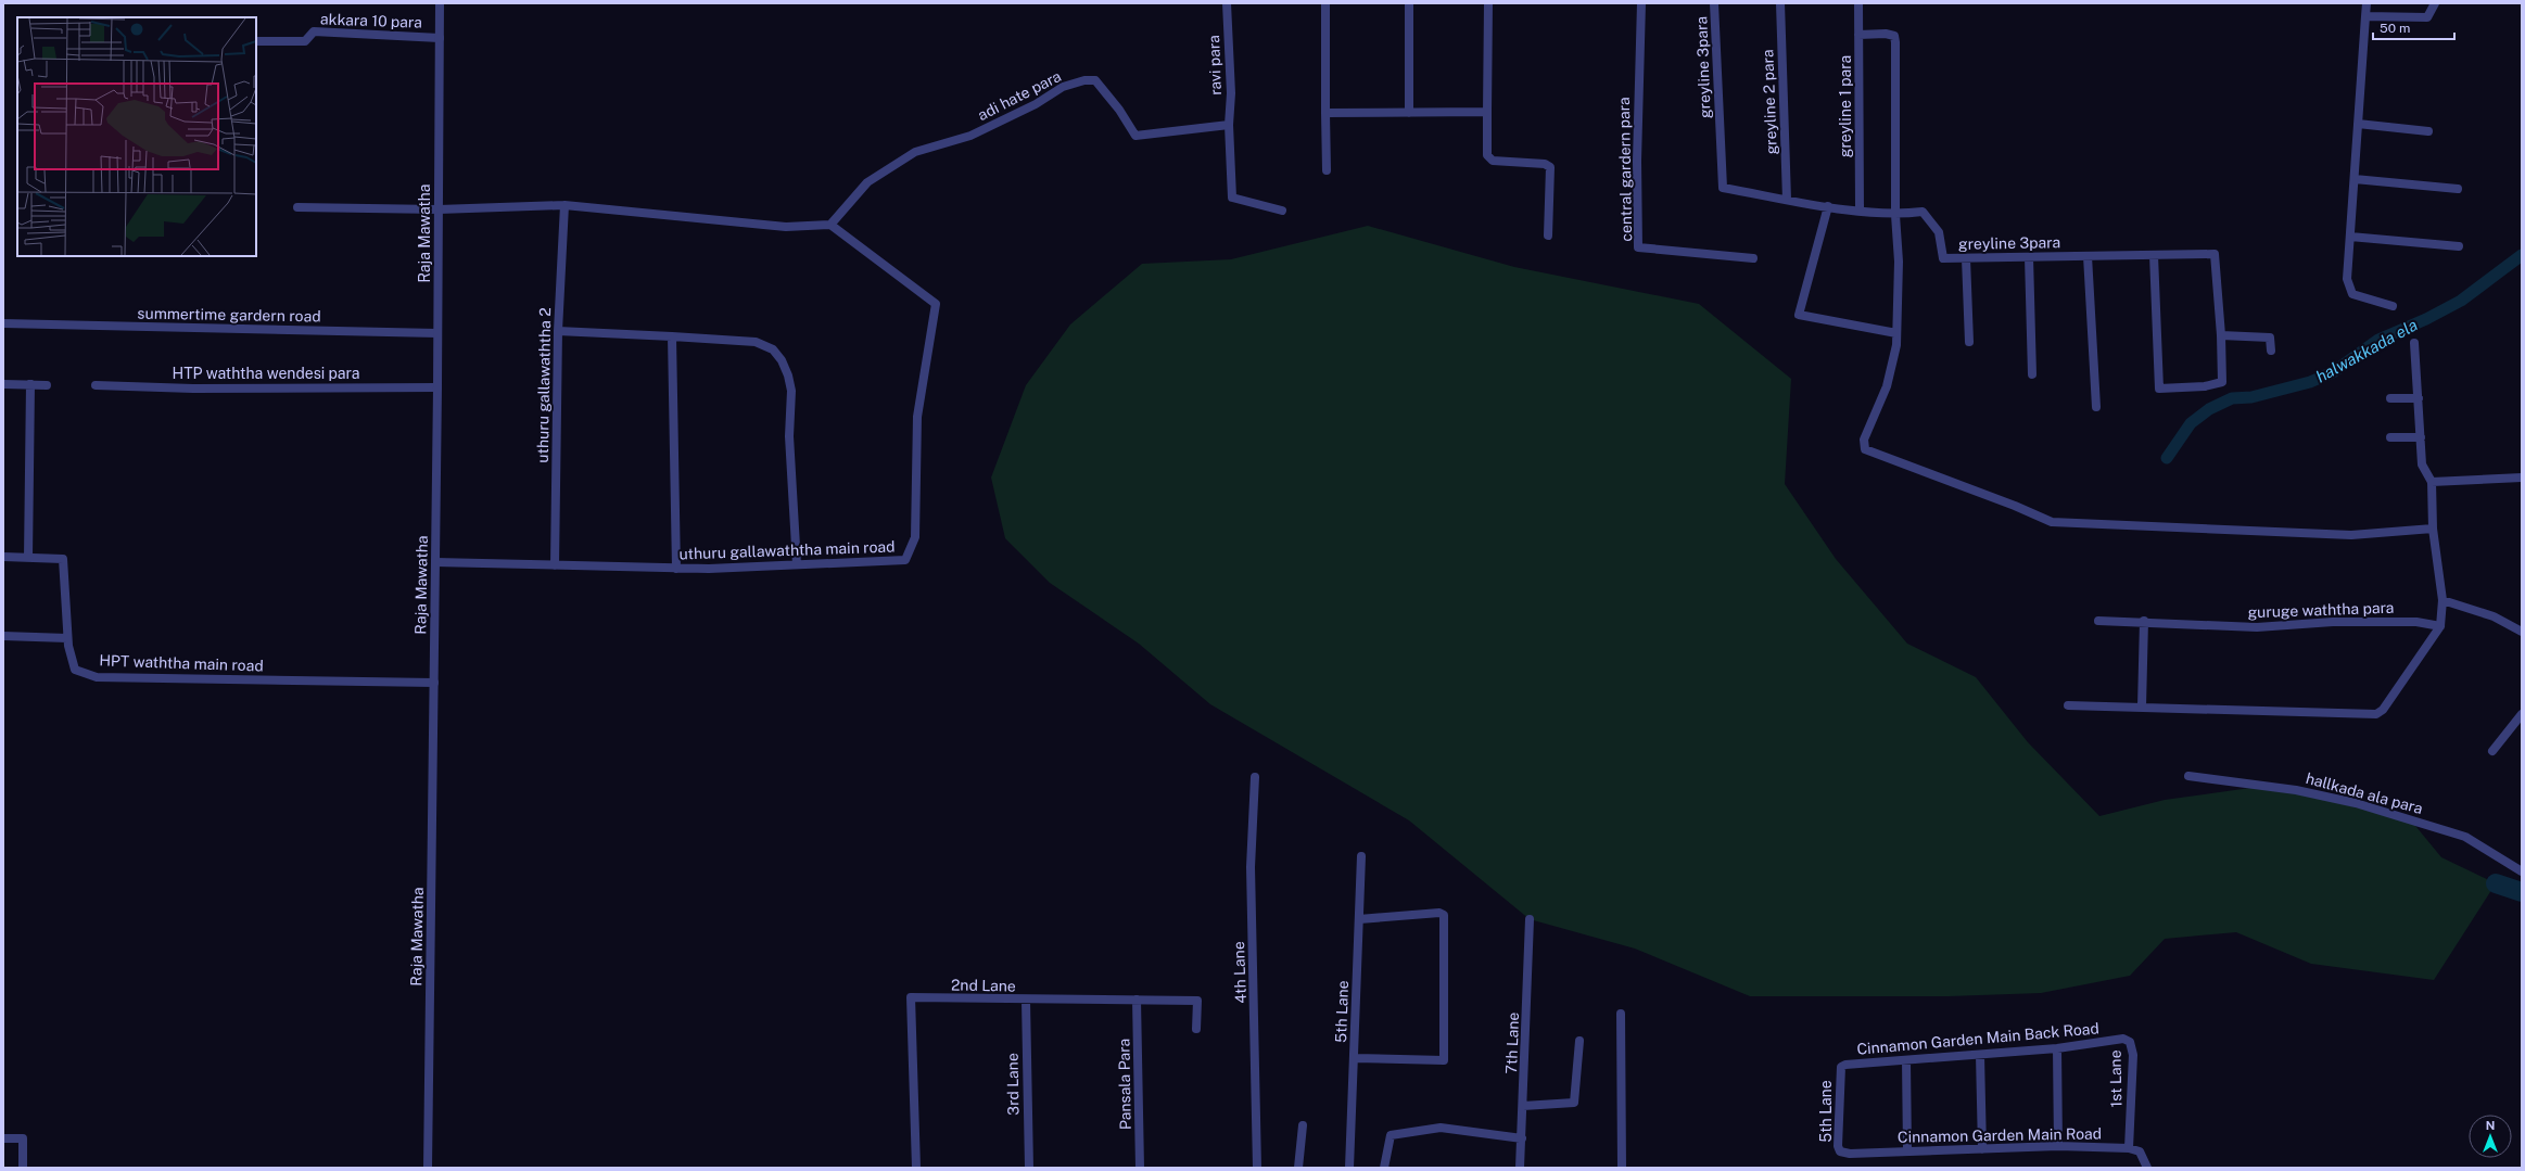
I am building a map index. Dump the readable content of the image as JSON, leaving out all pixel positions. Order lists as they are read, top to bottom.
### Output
{
  "streets": {
    "street": [
      "akkara 10 para",
      "ravi para",
      "greyline 3para",
      "adi hate para",
      "greyline 2 para",
      "greyline 1 para",
      "central gardern para",
      "Raja Mawatha",
      "summertime gardern road",
      "HTP waththa wendesi para",
      "uthuru gallawaththa 2",
      "uthuru gallawaththa main road",
      "guruge waththa para",
      "HPT waththa main road",
      "hallkada ala para",
      "4th Lane",
      "2nd Lane",
      "5th Lane",
      "Cinnamon Garden Main Back Road",
      "7th Lane",
      "1st Lane",
      "3rd Lane",
      "Pansala Para",
      "Cinnamon Garden Main Road"
    ]
  },
  "crossings": [
    ["akkara 10 para", "Raja Mawatha"],
    ["ravi para", "adi hate para"],
    ["greyline 3para", "greyline 2 para"],
    ["greyline 3para", "greyline 1 para"],
    ["adi hate para", "uthuru gallawaththa main road"],
    ["Raja Mawatha", "summertime gardern road"],
    ["Raja Mawatha", "HTP waththa wendesi para"],
    ["Raja Mawatha", "uthuru gallawaththa main road"],
    ["Raja Mawatha", "HPT waththa main road"],
    ["uthuru gallawaththa 2", "uthuru gallawaththa main road"],
    ["2nd Lane", "3rd Lane"],
    ["2nd Lane", "Pansala Para"],
    ["5th Lane", "Cinnamon Garden Main Back Road"],
    ["5th Lane", "Cinnamon Garden Main Road"],
    ["Cinnamon Garden Main Back Road", "1st Lane"],
    ["1st Lane", "Cinnamon Garden Main Road"]
  ],
  "water": ["halwakkada ela"],
  "scale_bar": "50 m",
  "north": "top"
}
